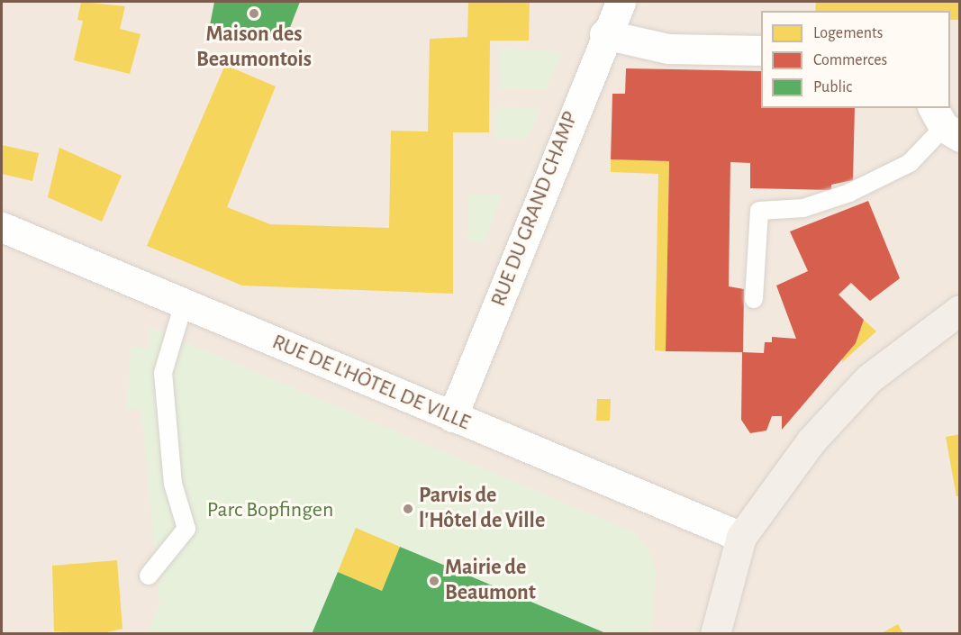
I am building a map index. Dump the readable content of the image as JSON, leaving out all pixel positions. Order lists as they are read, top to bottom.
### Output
{
  "streets": {
    "main road": ["RUE DU GRAND CHAMP", "RUE DE L'HÔTEL DE VILLE"]
  },
  "crossings": [
    ["RUE DU GRAND CHAMP", "RUE DE L'HÔTEL DE VILLE"]
  ],
  "parks": ["Parc Bopfingen"],
  "places": ["Maison des Beaumontois", "Parvis de l'Hôtel de Ville", "Mairie de Beaumont"],
  "legend": ["Logements", "Commerces", "Public"]
}
